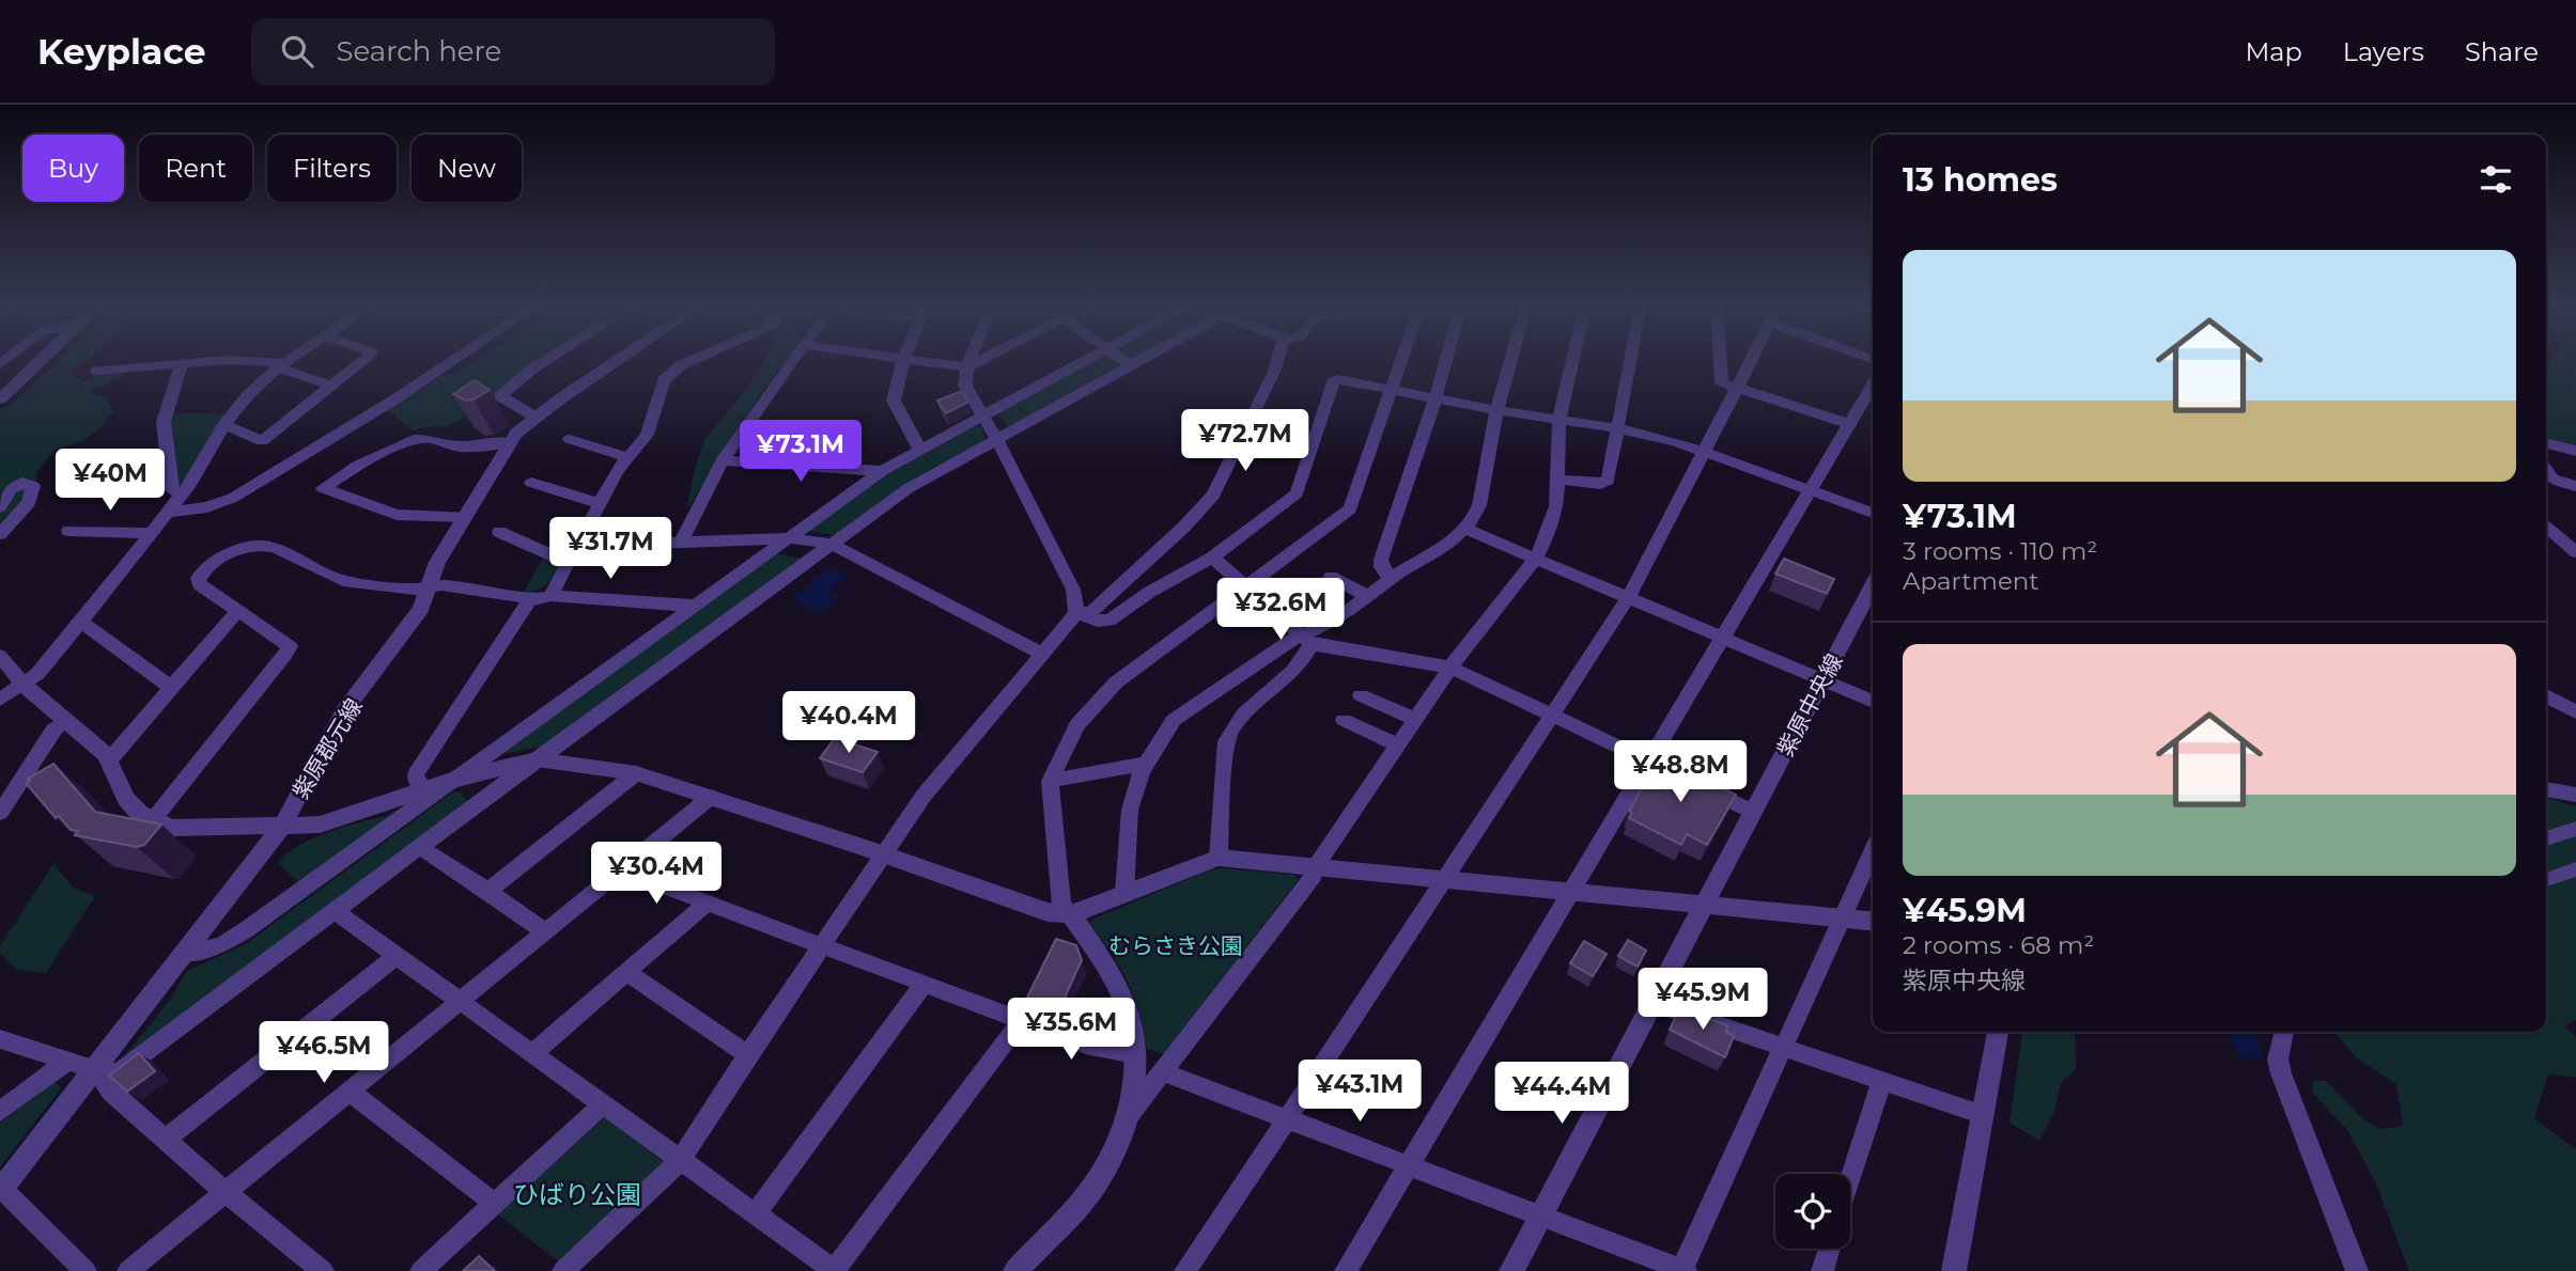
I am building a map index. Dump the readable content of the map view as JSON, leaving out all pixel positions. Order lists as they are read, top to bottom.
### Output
{
  "streets": {
    "street": ["紫原中央線", "紫原郡元線"]
  },
  "parks": ["むらさき公園", "ひばり公園"],
  "page": {
    "header": "Keyplace",
    "search": "Search here",
    "nav": ["Map", "Layers", "Share"],
    "chip": [
      "Buy",
      "Rent",
      "Filters",
      "New"
    ],
    "heading": "13 homes",
    "list": [
      {
        "name": "¥73.1M",
        "note": "3 rooms · 110 m² · Apartment"
      },
      {
        "name": "¥45.9M",
        "note": "2 rooms · 68 m² · 紫原中央線"
      }
    ],
    "price": [
      "¥72.7M",
      "¥73.1M",
      "¥40M",
      "¥31.7M",
      "¥32.6M",
      "¥40.4M",
      "¥48.8M",
      "¥30.4M",
      "¥45.9M",
      "¥35.6M",
      "¥46.5M",
      "¥43.1M",
      "¥44.4M"
    ]
  }
}
